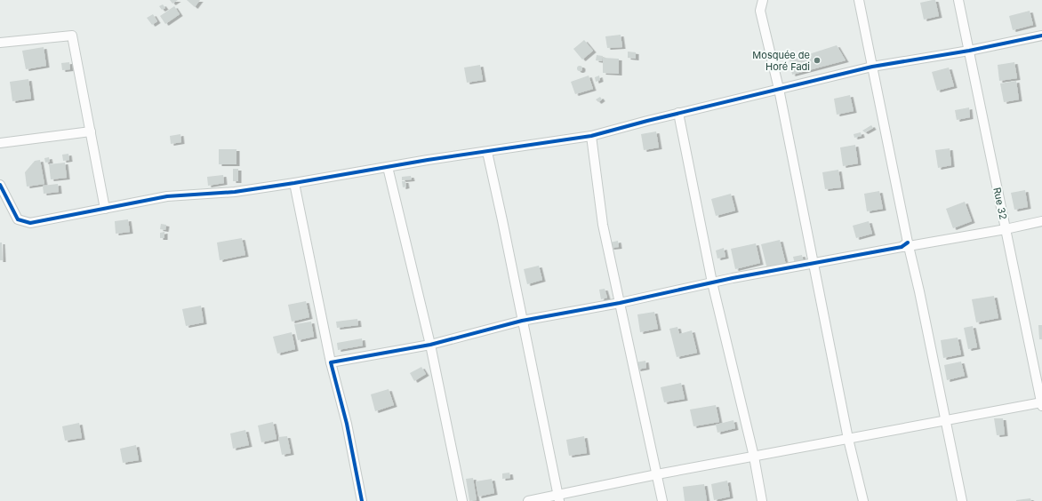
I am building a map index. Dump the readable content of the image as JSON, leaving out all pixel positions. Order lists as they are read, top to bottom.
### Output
{
  "streets": {
    "street": ["Rue 32"]
  },
  "places": ["Mosquée de Horé Fadi"]
}
